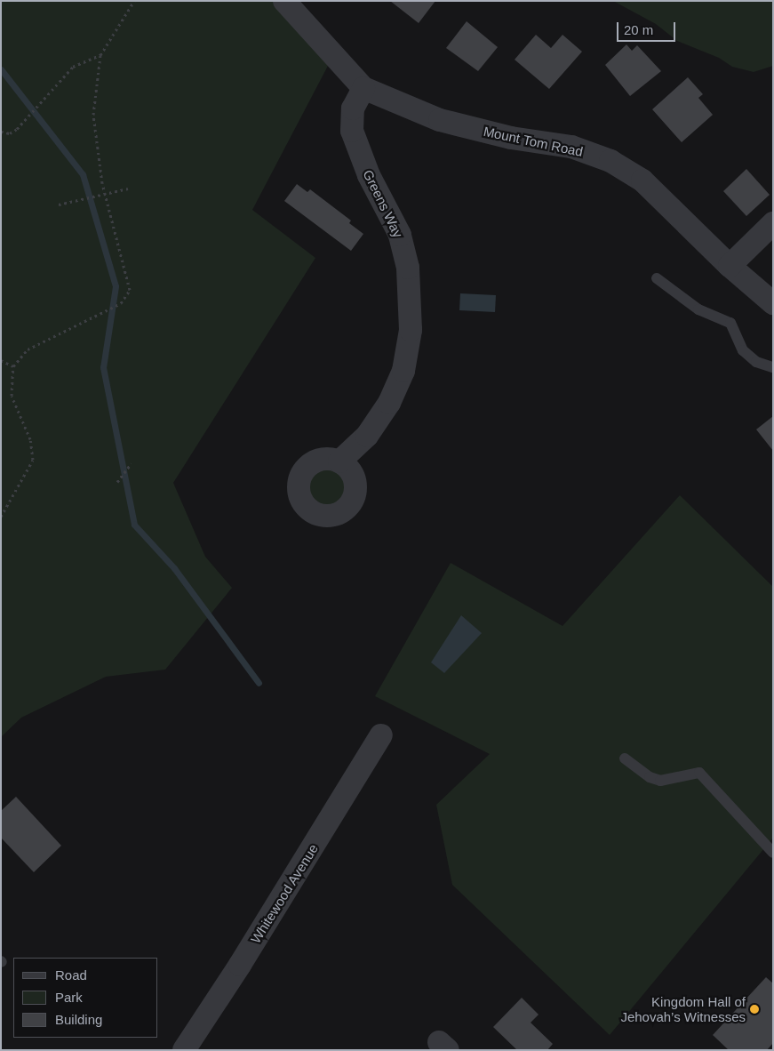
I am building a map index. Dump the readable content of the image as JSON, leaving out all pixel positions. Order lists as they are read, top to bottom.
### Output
{
  "streets": {
    "street": ["Mount Tom Road", "Greens Way", "Whitewood Avenue"]
  },
  "crossings": [
    ["Mount Tom Road", "Greens Way"]
  ],
  "places": ["Kingdom Hall of Jehovah’s Witnesses"],
  "legend": ["Road", "Park", "Building"],
  "scale_bar": "20 m"
}
